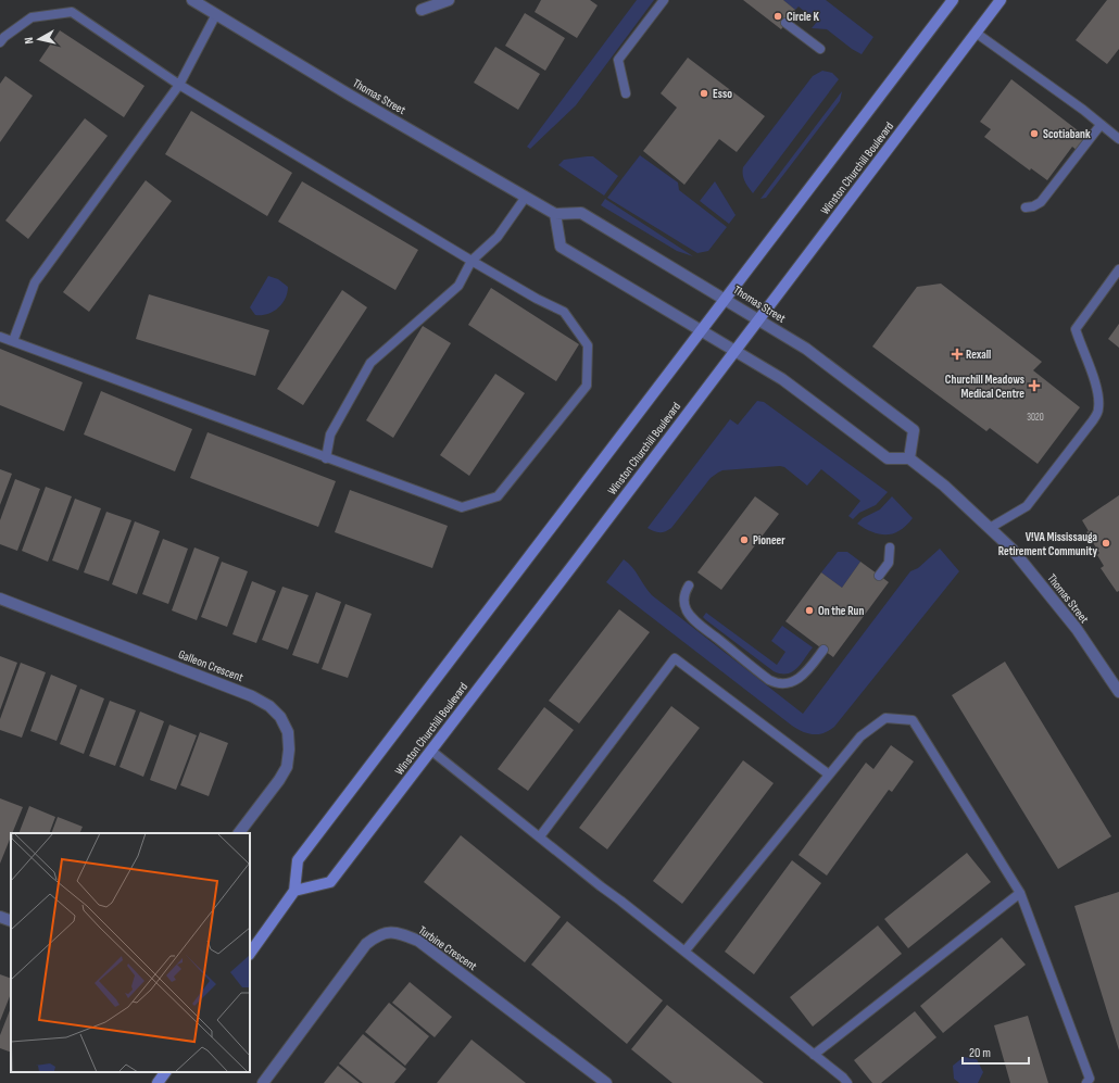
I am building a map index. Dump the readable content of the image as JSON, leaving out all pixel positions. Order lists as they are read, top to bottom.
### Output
{
  "streets": {
    "main road": ["Winston Churchill Boulevard"],
    "street": ["Thomas Street", "Galleon Crescent", "Turbine Crescent"]
  },
  "crossings": [
    ["Thomas Street", "Winston Churchill Boulevard"]
  ],
  "places": {
    "other": [
      "Circle K",
      "Esso",
      "Scotiabank",
      "Pioneer",
      "V!VA Mississauga Retirement Community",
      "On the Run"
    ],
    "health": ["Rexall", "Churchill Meadows Medical Centre"]
  },
  "house_numbers": ["3020"],
  "scale_bar": "20 m",
  "north": "left"
}
